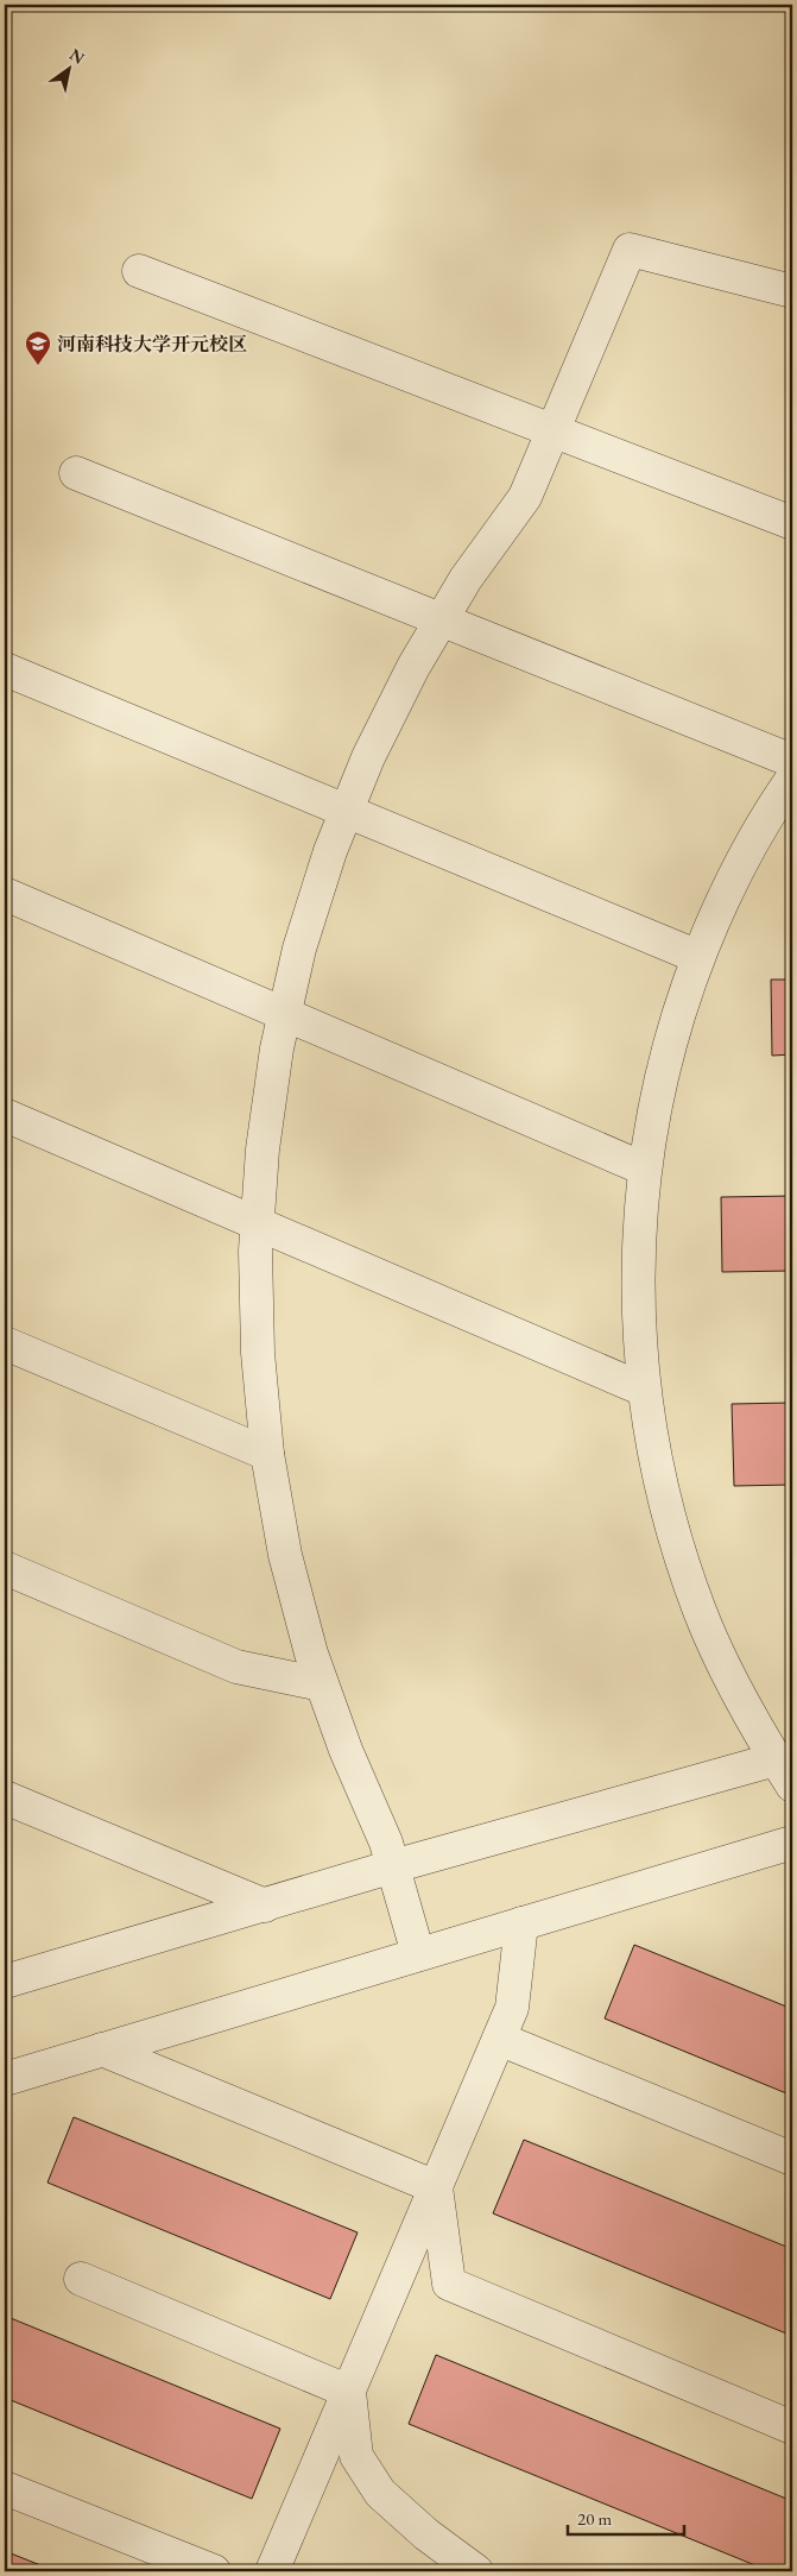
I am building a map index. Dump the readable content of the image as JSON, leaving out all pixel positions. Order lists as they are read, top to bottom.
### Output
{
  "places": {
    "school or university": ["河南科技大学开元校区"]
  },
  "scale_bar": "20 m",
  "north": "top right"
}
